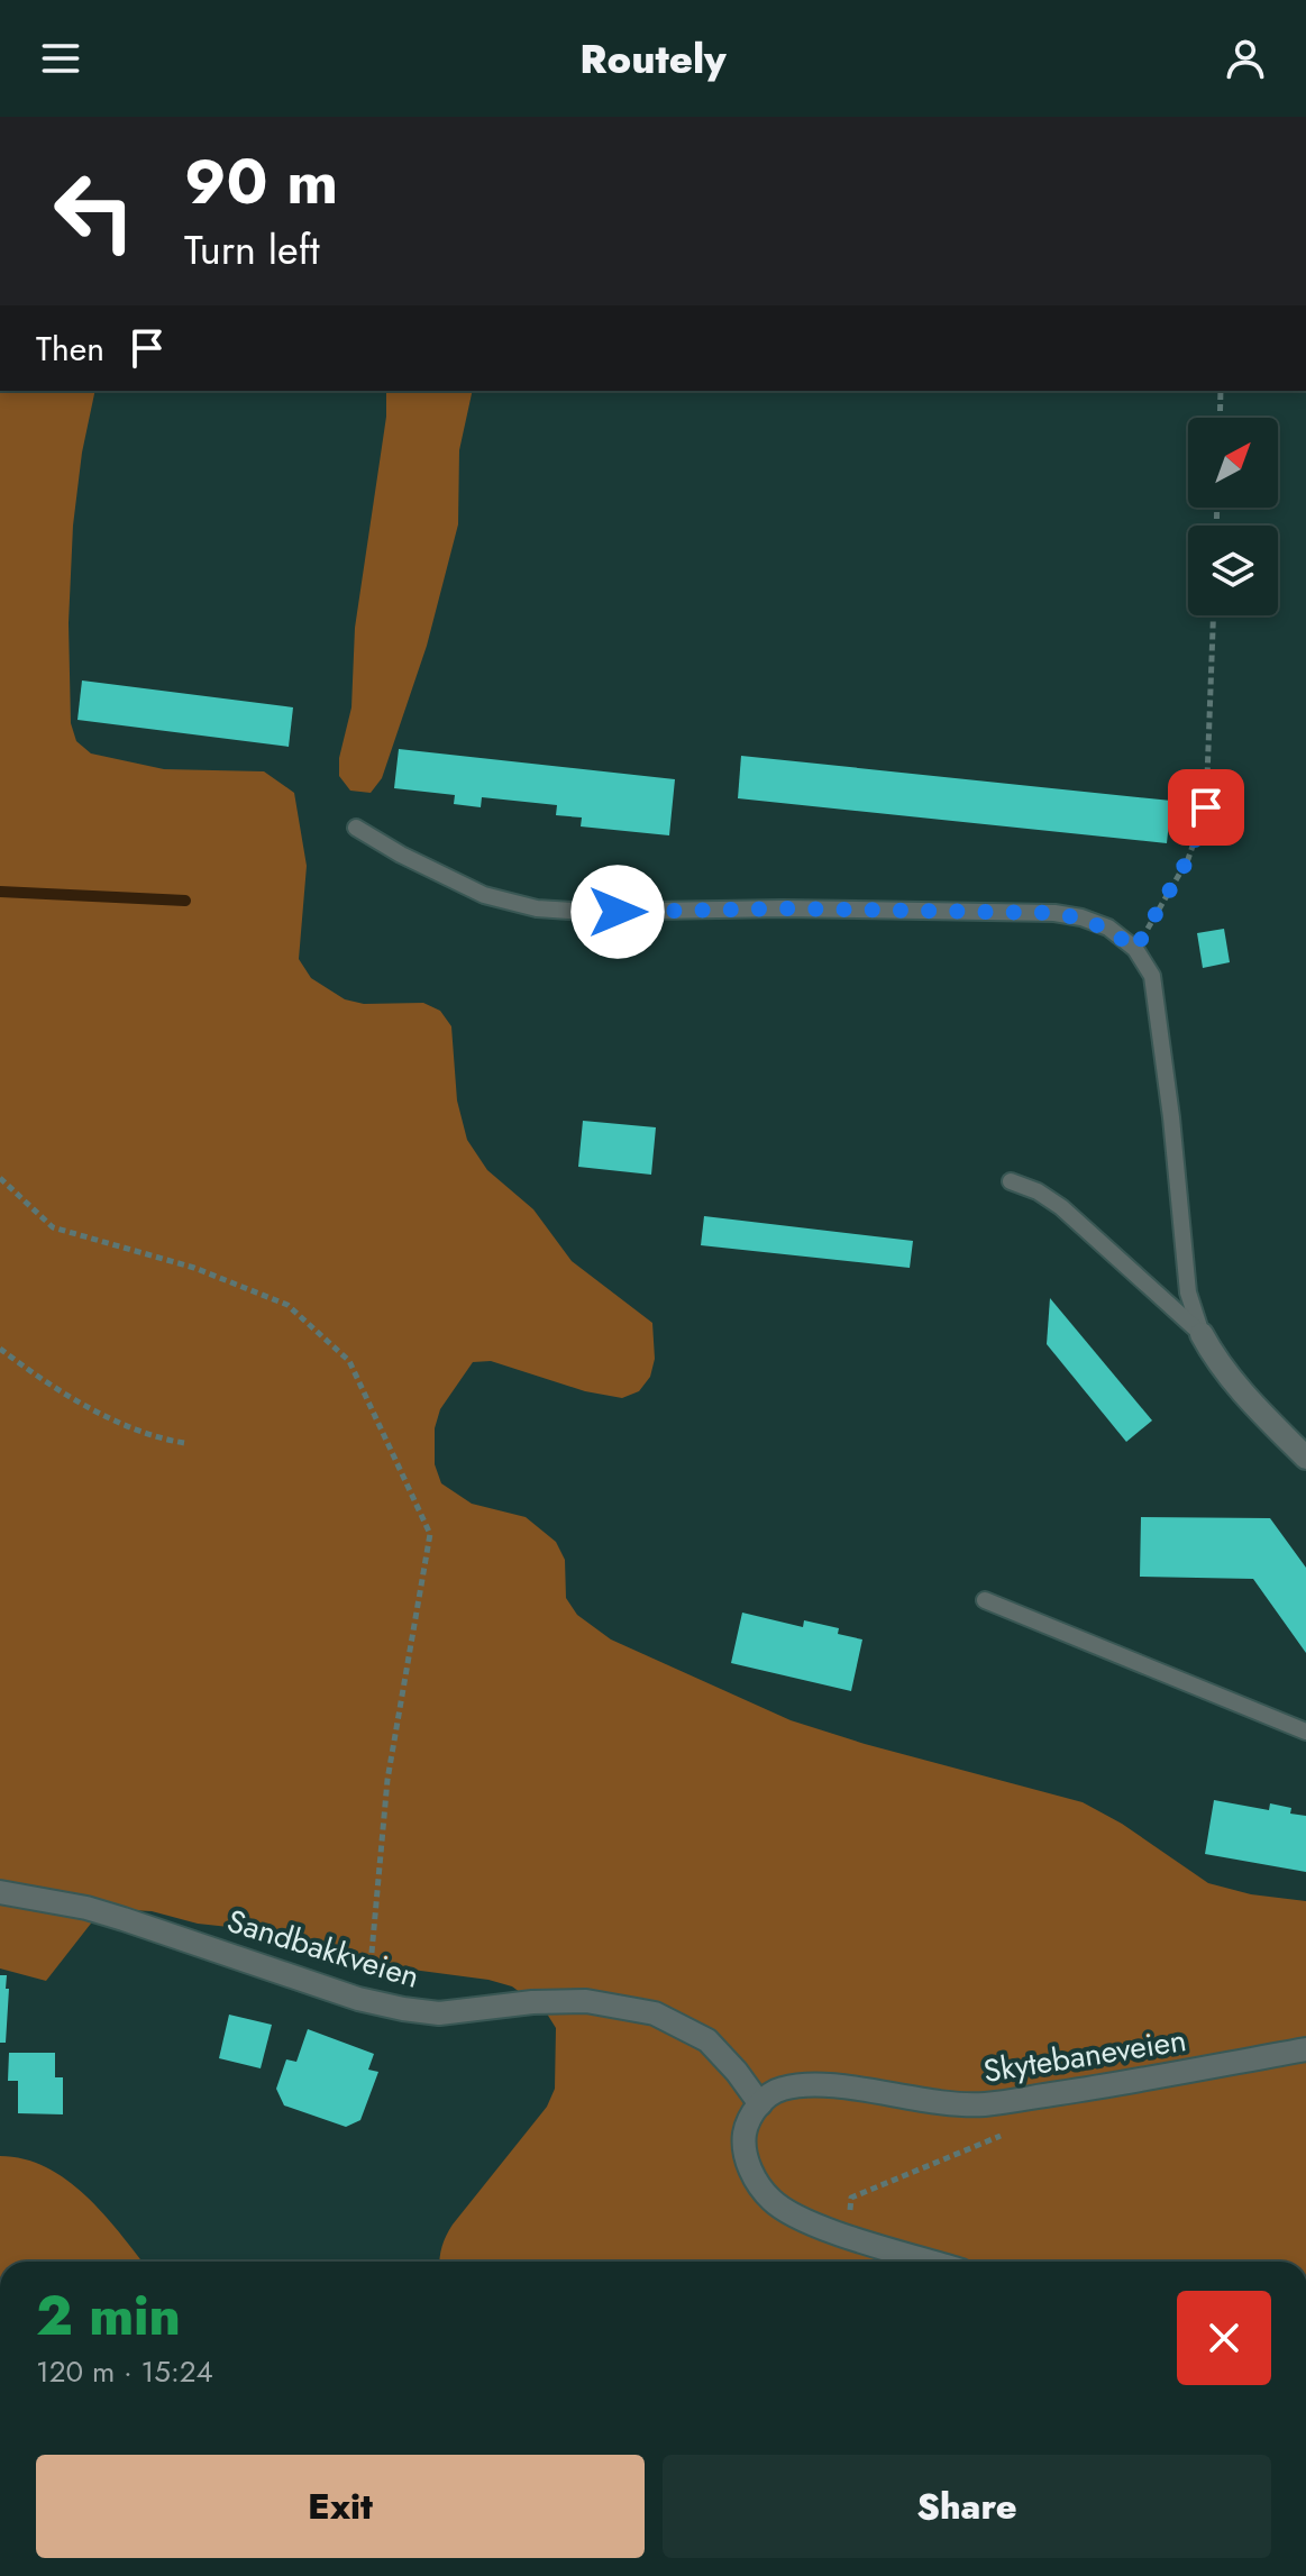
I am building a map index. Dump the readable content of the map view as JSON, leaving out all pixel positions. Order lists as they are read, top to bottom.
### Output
{
  "streets": {
    "street": ["Sandbakkveien", "Skytebaneveien"]
  },
  "crossings": [
    ["Sandbakkveien", "Skytebaneveien"]
  ],
  "north": "top right",
  "page": {
    "header": "Routely",
    "turn": ["90 m", "Turn left"],
    "then": "Then",
    "heading": ["2 min", "120 m · 15:24"],
    "buttons": ["Exit", "Share"]
  }
}
